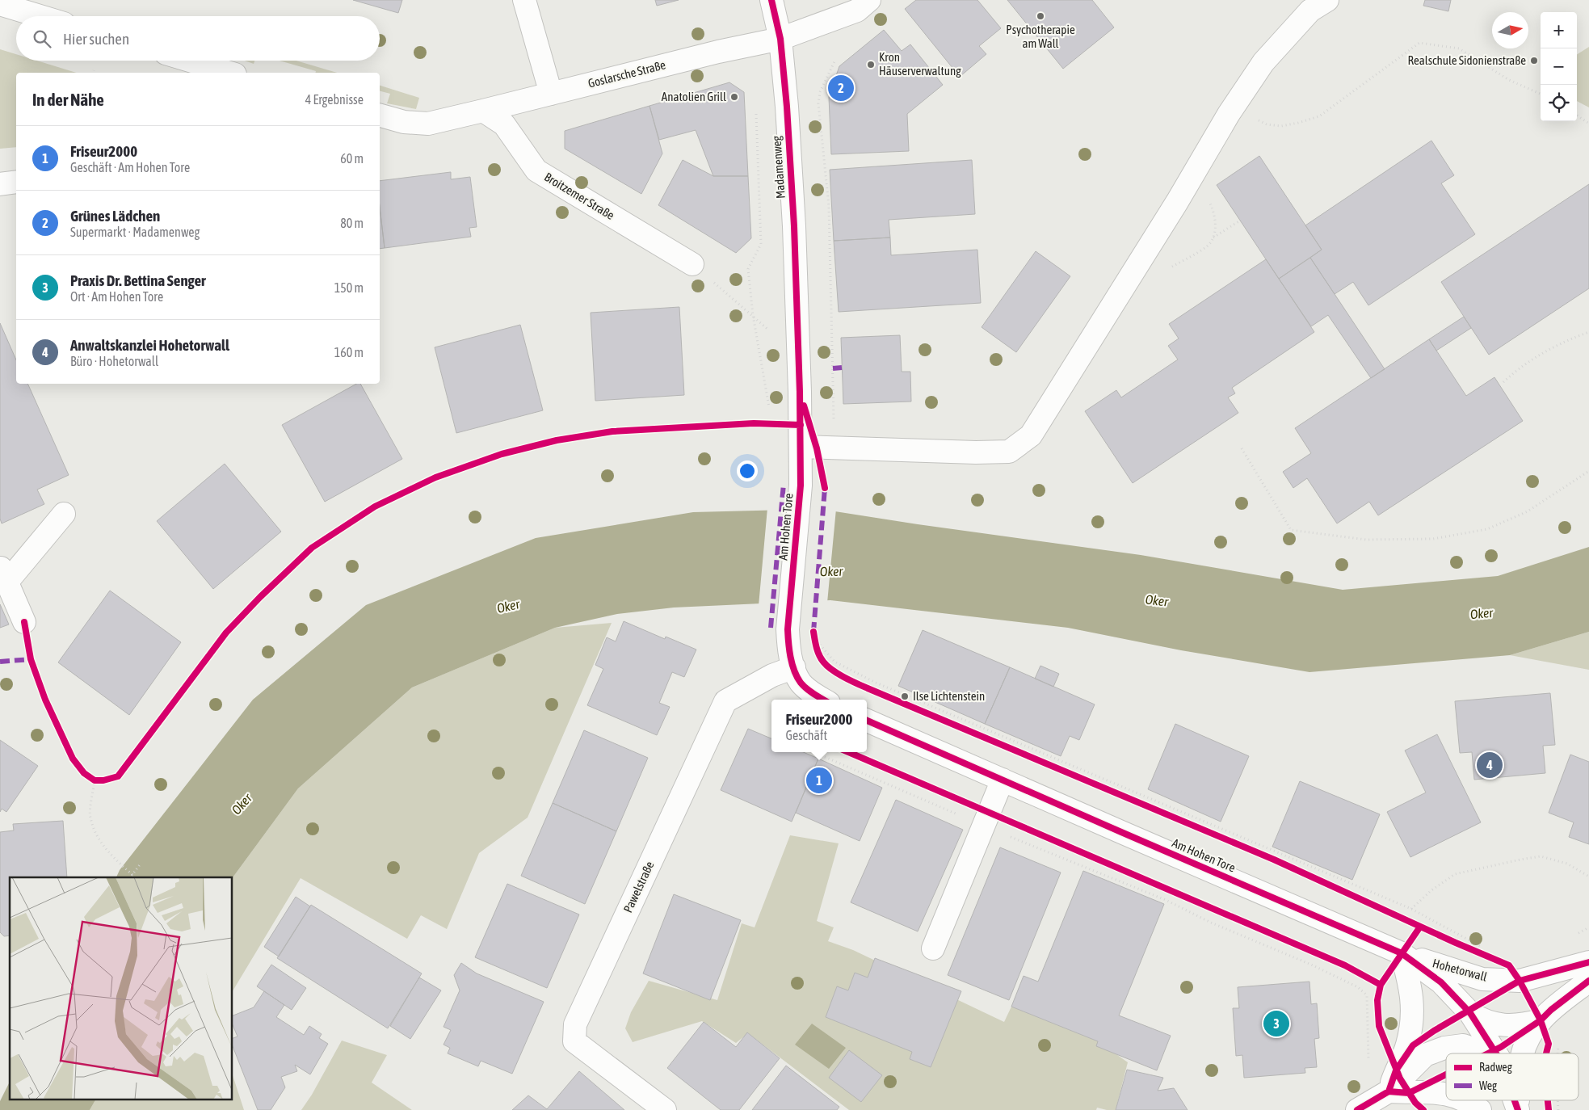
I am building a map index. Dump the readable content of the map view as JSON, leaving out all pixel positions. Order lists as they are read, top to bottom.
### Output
{
  "streets": {
    "street": [
      "Goslarsche Straße",
      "Madamenweg",
      "Broitzemer Straße",
      "Am Hohen Tore",
      "Pawelstraße",
      "Hohetorwall"
    ]
  },
  "crossings": [
    ["Goslarsche Straße", "Madamenweg"],
    ["Goslarsche Straße", "Broitzemer Straße"],
    ["Madamenweg", "Am Hohen Tore"],
    ["Am Hohen Tore", "Pawelstraße"],
    ["Am Hohen Tore", "Hohetorwall"]
  ],
  "water": ["Oker"],
  "places": [
    "Psychotherapie am Wall",
    "Realschule Sidonienstraße",
    "Kron Häuserverwaltung",
    "Anatolien Grill",
    "Ilse Lichtenstein"
  ],
  "legend": ["Radweg", "Weg"],
  "north": "right",
  "page": {
    "map_buttons": ["+", "−"],
    "search": "Hier suchen",
    "heading": ["In der Nähe", "4 Ergebnisse"],
    "pins": [
      "2",
      "4",
      "1",
      "3"
    ],
    "list": [
      {
        "mark": "1",
        "name": "Friseur2000",
        "note": "Geschäft · Am Hohen Tore",
        "value": "60 m"
      },
      {
        "mark": "2",
        "name": "Grünes Lädchen",
        "note": "Supermarkt · Madamenweg",
        "value": "80 m"
      },
      {
        "mark": "3",
        "name": "Praxis Dr. Bettina Senger",
        "note": "Ort · Am Hohen Tore",
        "value": "150 m"
      },
      {
        "mark": "4",
        "name": "Anwaltskanzlei Hohetorwall",
        "note": "Büro · Hohetorwall",
        "value": "160 m"
      }
    ],
    "popup": ["Friseur2000", "Geschäft"]
  }
}
